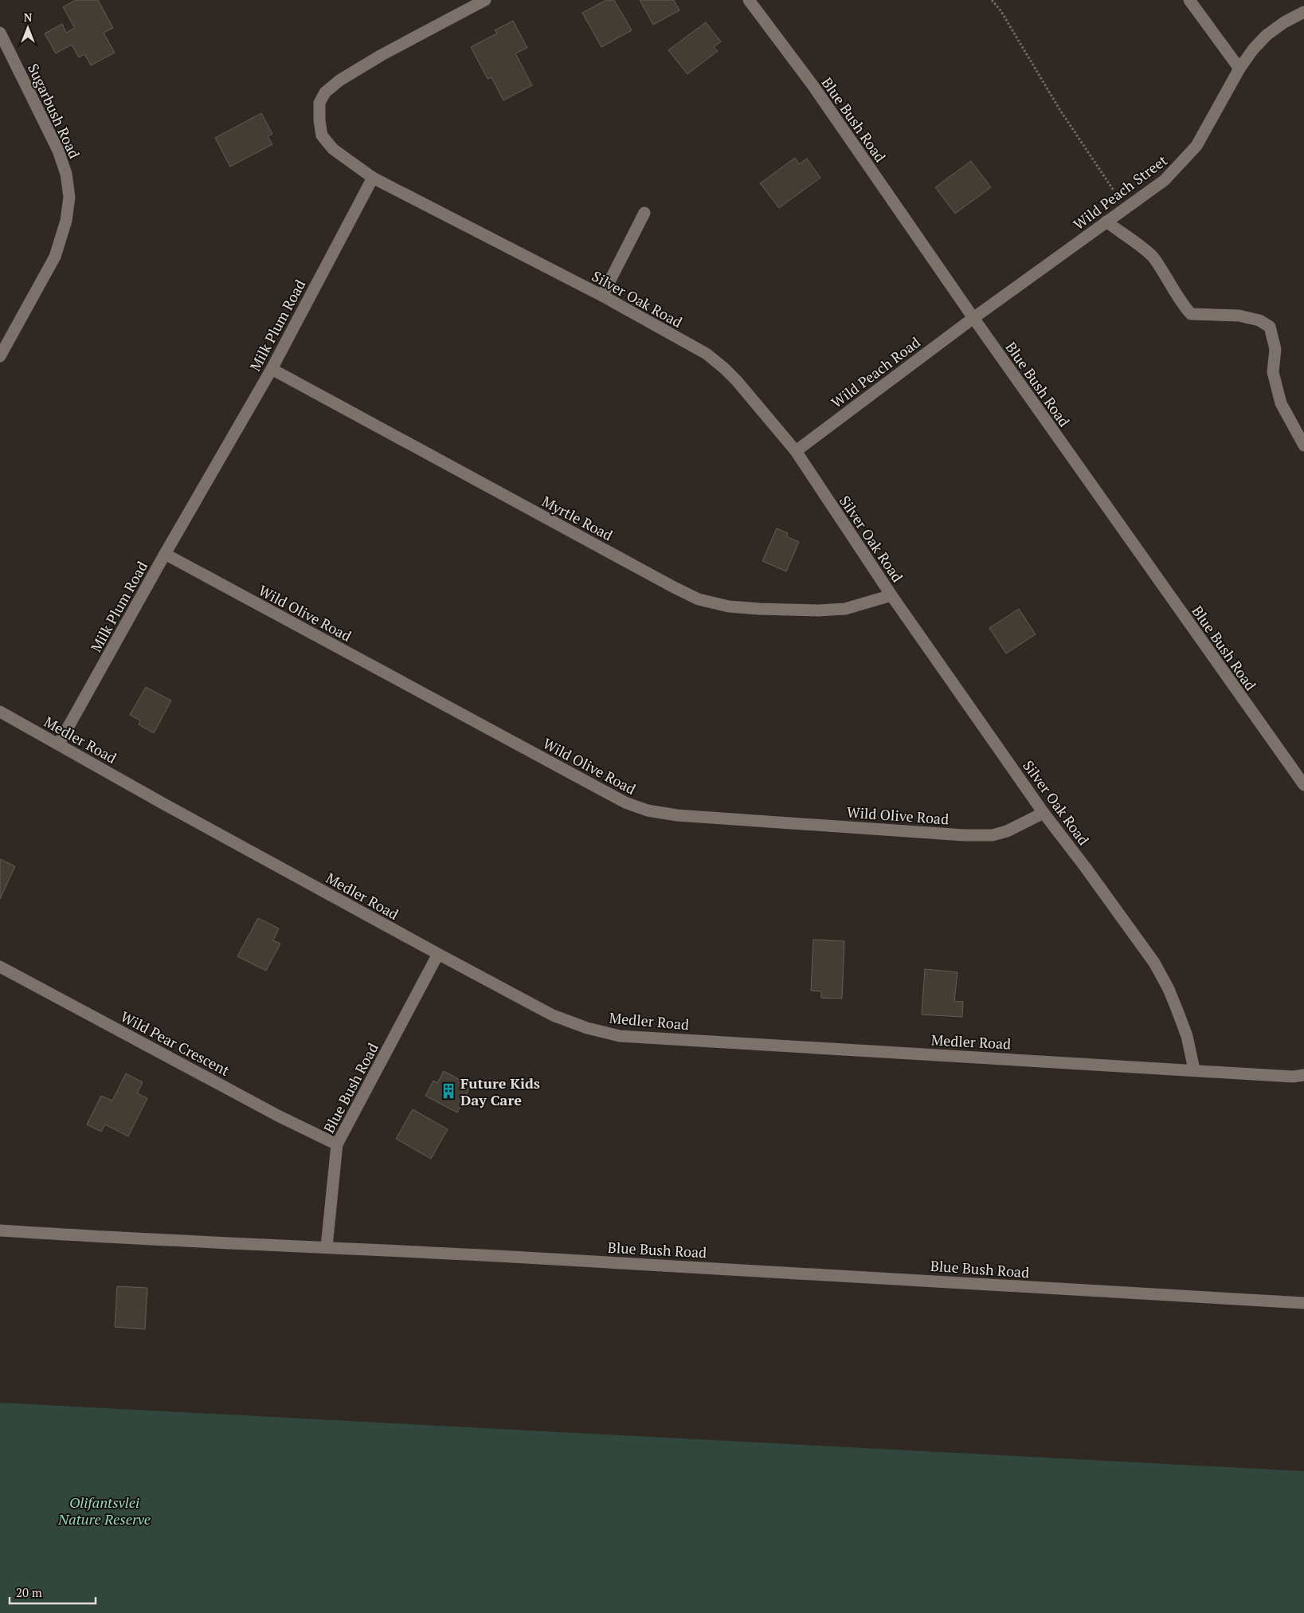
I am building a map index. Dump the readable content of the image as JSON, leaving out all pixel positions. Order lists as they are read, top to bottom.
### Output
{
  "streets": {
    "street": [
      "Sugarbush Road",
      "Blue Bush Road",
      "Wild Peach Street",
      "Silver Oak Road",
      "Milk Plum Road",
      "Wild Peach Road",
      "Myrtle Road",
      "Wild Olive Road",
      "Medler Road",
      "Wild Pear Crescent"
    ]
  },
  "crossings": [
    ["Blue Bush Road", "Wild Peach Street"],
    ["Blue Bush Road", "Wild Peach Road"],
    ["Blue Bush Road", "Medler Road"],
    ["Blue Bush Road", "Wild Pear Crescent"],
    ["Wild Peach Street", "Wild Peach Road"],
    ["Silver Oak Road", "Milk Plum Road"],
    ["Silver Oak Road", "Wild Peach Road"],
    ["Silver Oak Road", "Myrtle Road"],
    ["Silver Oak Road", "Wild Olive Road"],
    ["Silver Oak Road", "Medler Road"],
    ["Milk Plum Road", "Myrtle Road"],
    ["Milk Plum Road", "Wild Olive Road"],
    ["Milk Plum Road", "Medler Road"]
  ],
  "parks": ["Olifantsvlei Nature Reserve"],
  "places": {
    "building": ["Future Kids Day Care"]
  },
  "scale_bar": "20 m",
  "north": "top"
}
